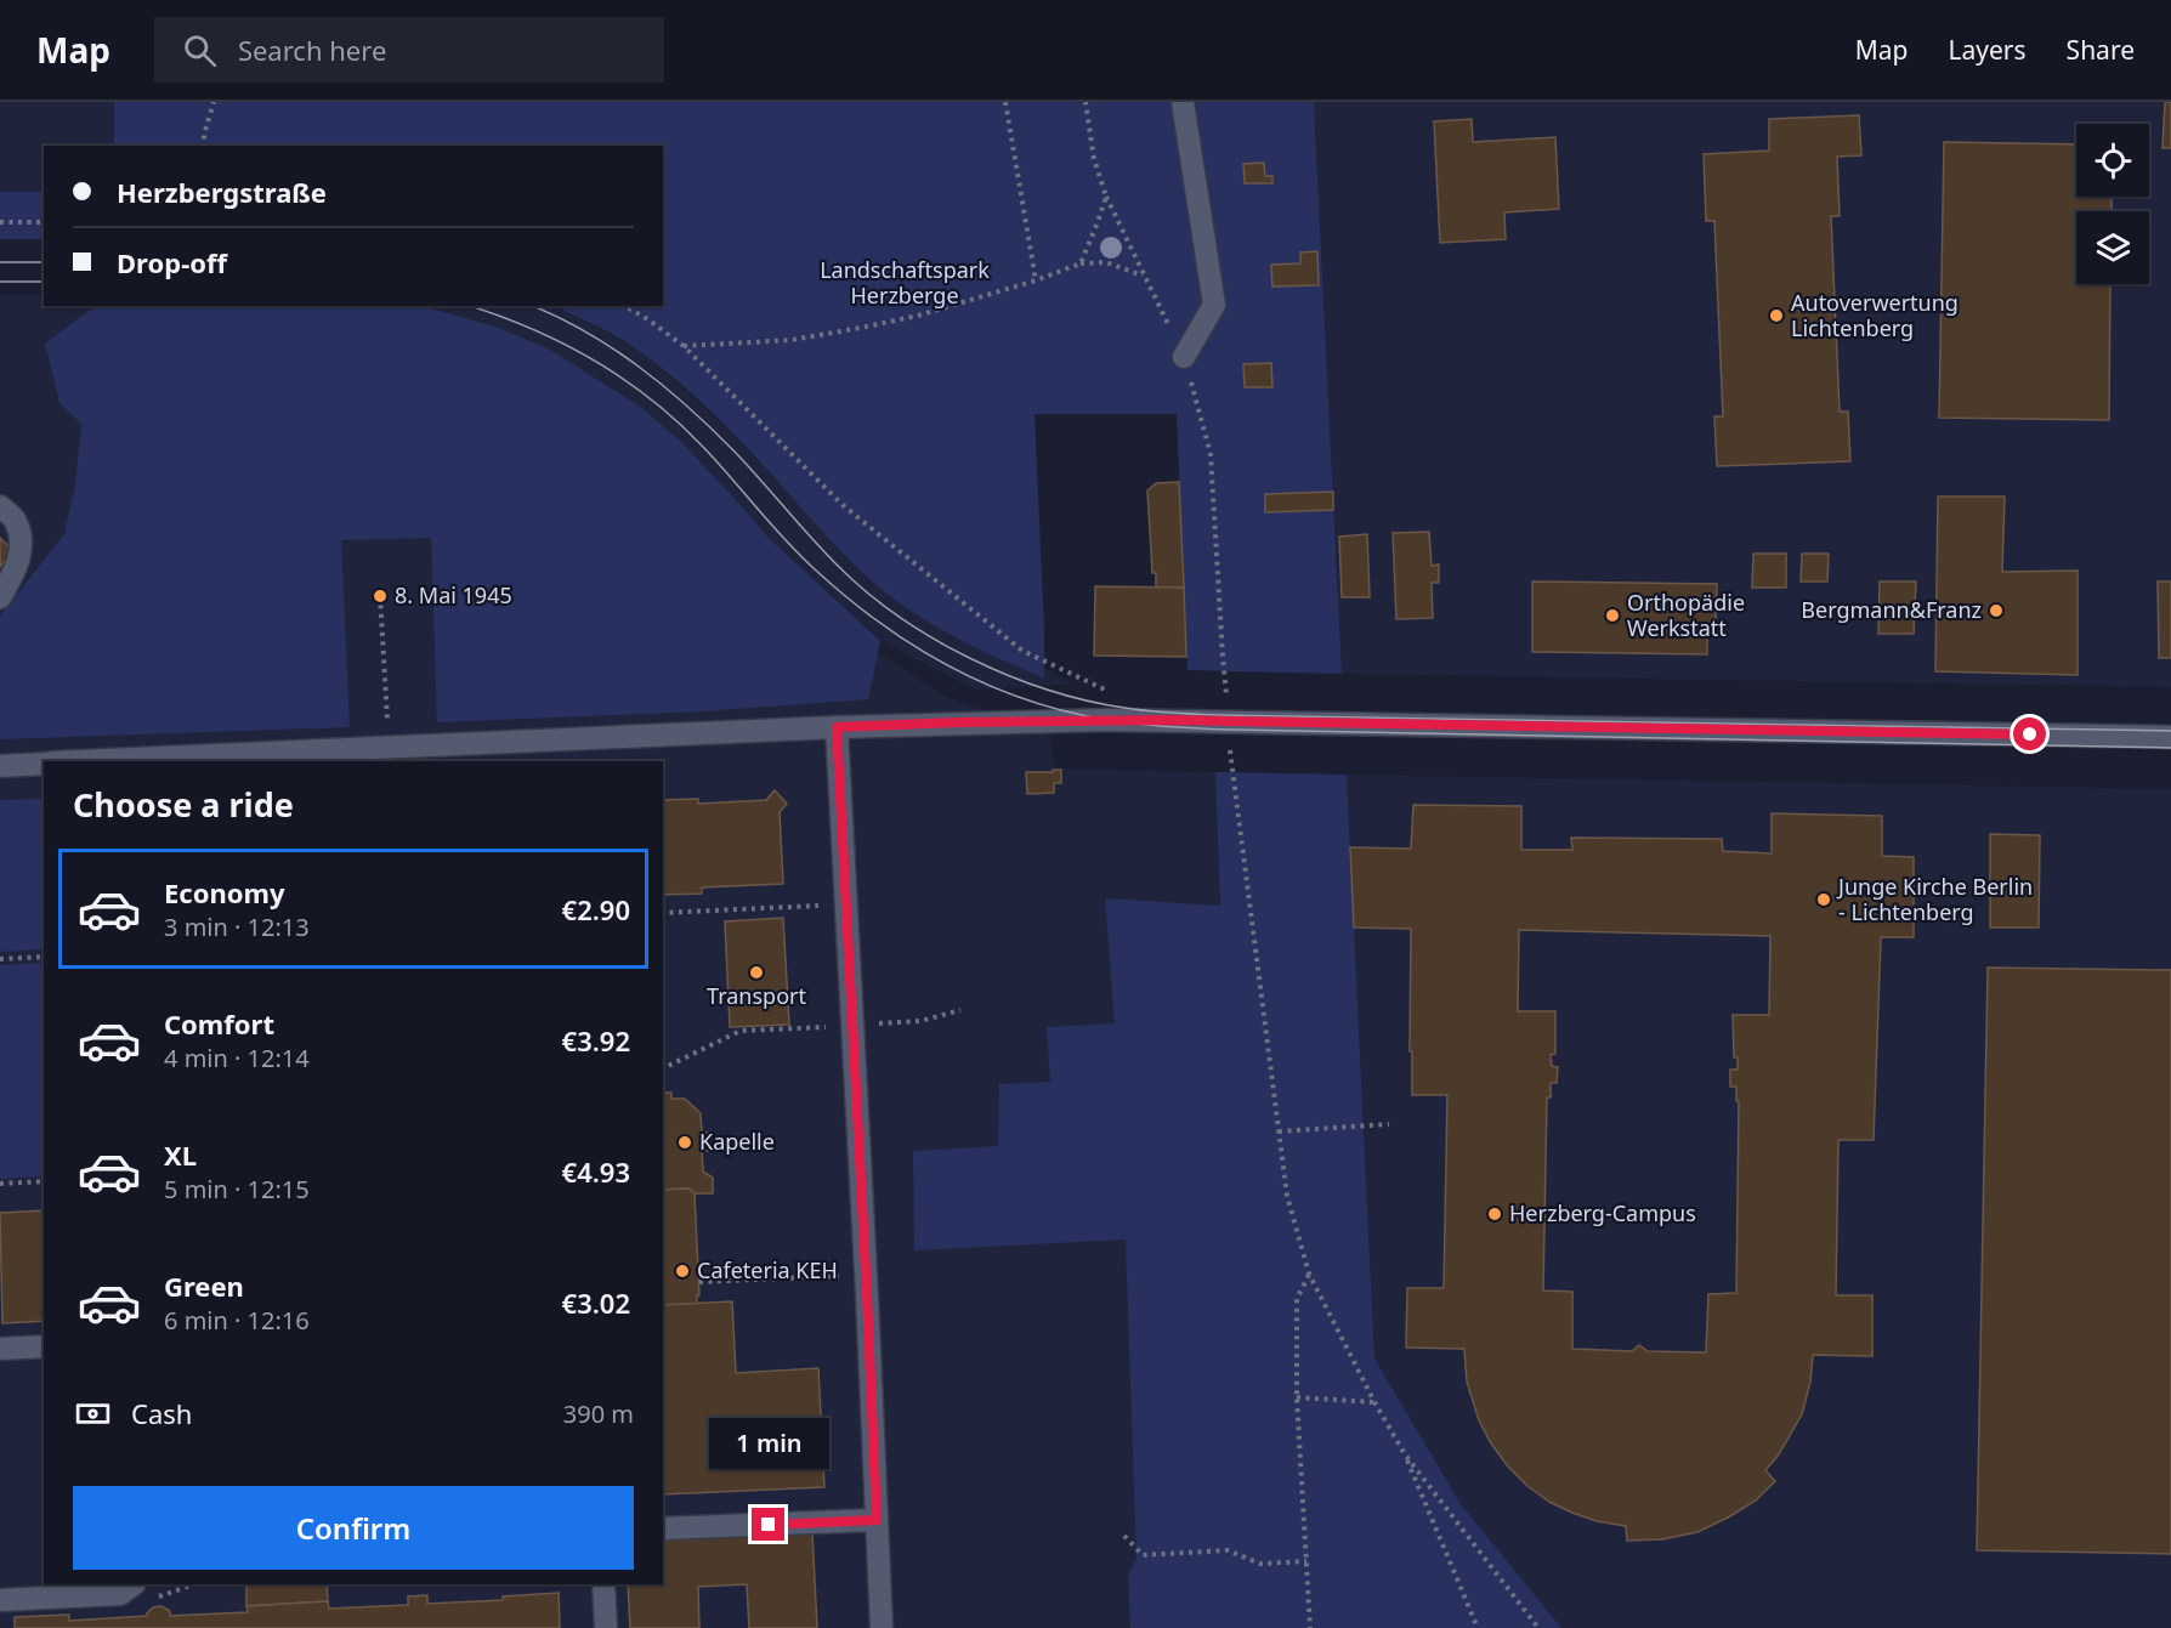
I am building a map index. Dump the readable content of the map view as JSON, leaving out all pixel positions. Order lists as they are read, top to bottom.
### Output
{
  "parks": ["Landschaftspark Herzberge"],
  "places": [
    "Autoverwertung Lichtenberg",
    "8. Mai 1945",
    "Bergmann&Franz",
    "Orthopädie Werkstatt",
    "Junge Kirche Berlin - Lichtenberg",
    "Transport",
    "Kapelle",
    "Herzberg-Campus",
    "Cafeteria KEH"
  ],
  "page": {
    "header": "Map",
    "search": "Search here",
    "nav": ["Map", "Layers", "Share"],
    "banner": ["Herzbergstraße", "Drop-off"],
    "heading": "Choose a ride",
    "list": [
      {
        "name": "Economy",
        "note": "3 min · 12:13",
        "value": "€2.90"
      },
      {
        "name": "Comfort",
        "note": "4 min · 12:14",
        "value": "€3.92"
      },
      {
        "name": "XL",
        "note": "5 min · 12:15",
        "value": "€4.93"
      },
      {
        "name": "Green",
        "note": "6 min · 12:16",
        "value": "€3.02"
      }
    ],
    "pay": ["Cash", "390 m"],
    "bubble": "1 min",
    "buttons": "Confirm"
  }
}
